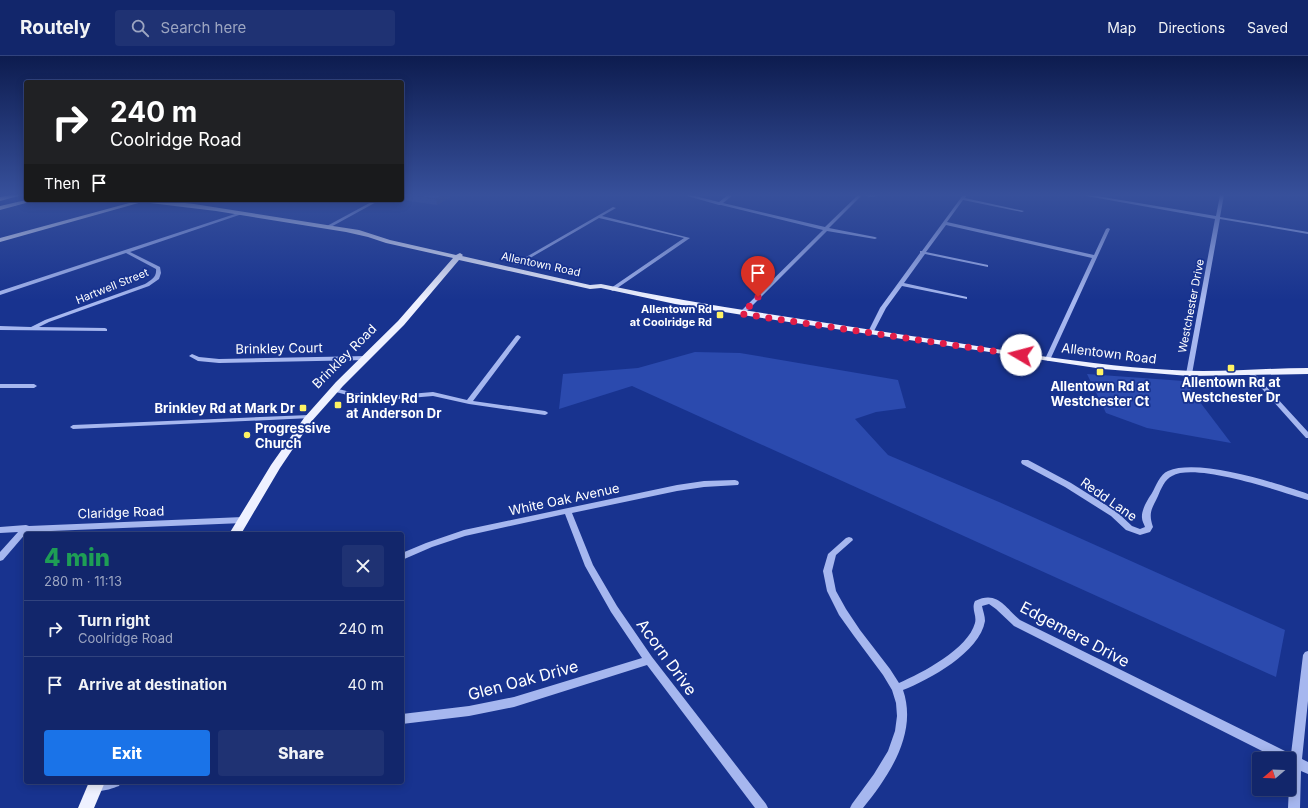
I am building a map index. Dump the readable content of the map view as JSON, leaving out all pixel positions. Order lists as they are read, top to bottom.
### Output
{
  "streets": {
    "main road": ["Allentown Road", "Brinkley Road"],
    "street": [
      "Hartwell Street",
      "Westchester Drive",
      "Brinkley Court",
      "White Oak Avenue",
      "Redd Lane",
      "Claridge Road",
      "Edgemere Drive",
      "Acorn Drive",
      "Glen Oak Drive"
    ]
  },
  "crossings": [
    ["Allentown Road", "Westchester Drive"],
    ["Allentown Road", "Brinkley Road"],
    ["Brinkley Court", "Brinkley Road"],
    ["Brinkley Road", "Claridge Road"],
    ["White Oak Avenue", "Acorn Drive"],
    ["Acorn Drive", "Glen Oak Drive"]
  ],
  "places": {
    "transit": [
      "Allentown Rd at Coolridge Rd",
      "Allentown Rd at Westchester Dr",
      "Allentown Rd at Westchester Ct",
      "Brinkley Rd at Anderson Dr",
      "Brinkley Rd at Mark Dr"
    ],
    "other": ["Progressive Church"]
  },
  "north": "left",
  "page": {
    "header": "Routely",
    "search": "Search here",
    "nav": ["Map", "Directions", "Saved"],
    "turn": ["240 m", "Coolridge Road"],
    "then": "Then",
    "heading": ["4 min", "280 m · 11:13"],
    "list": [
      {
        "name": "Turn right",
        "note": "Coolridge Road",
        "value": "240 m"
      },
      {
        "name": "Arrive at destination",
        "value": "40 m"
      }
    ],
    "buttons": ["Exit", "Share"]
  }
}
